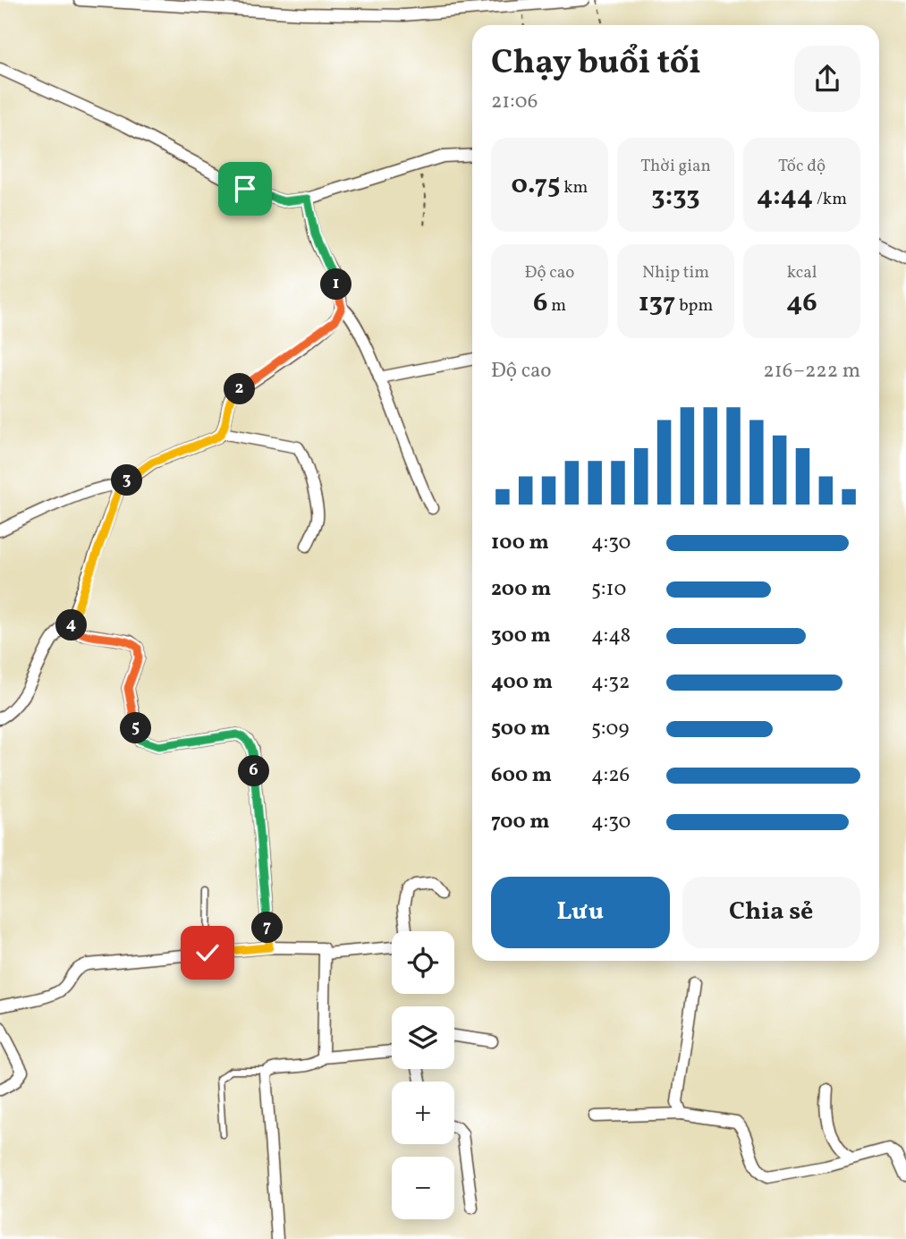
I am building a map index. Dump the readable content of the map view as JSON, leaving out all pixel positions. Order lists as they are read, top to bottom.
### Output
{
  "page": {
    "heading": ["Chạy buổi tối", "21:06"],
    "stats": [
      ["0.75 km"],
      ["Thời gian", "3:33"],
      ["Tốc độ", "4:44 /km"],
      ["Độ cao", "6 m"],
      ["Nhịp tim", "137 bpm"],
      ["kcal", "46"]
    ],
    "pins": [
      "1",
      "2",
      "3",
      "4",
      "5",
      "6",
      "7"
    ],
    "chart": ["Độ cao", "216–222 m"],
    "list": [
      {
        "name": "100 m",
        "note": "4:30"
      },
      {
        "name": "200 m",
        "note": "5:10"
      },
      {
        "name": "300 m",
        "note": "4:48"
      },
      {
        "name": "400 m",
        "note": "4:32"
      },
      {
        "name": "500 m",
        "note": "5:09"
      },
      {
        "name": "600 m",
        "note": "4:26"
      },
      {
        "name": "700 m",
        "note": "4:30"
      }
    ],
    "buttons": ["Lưu", "Chia sẻ"],
    "map_buttons": ["+", "−"]
  }
}
